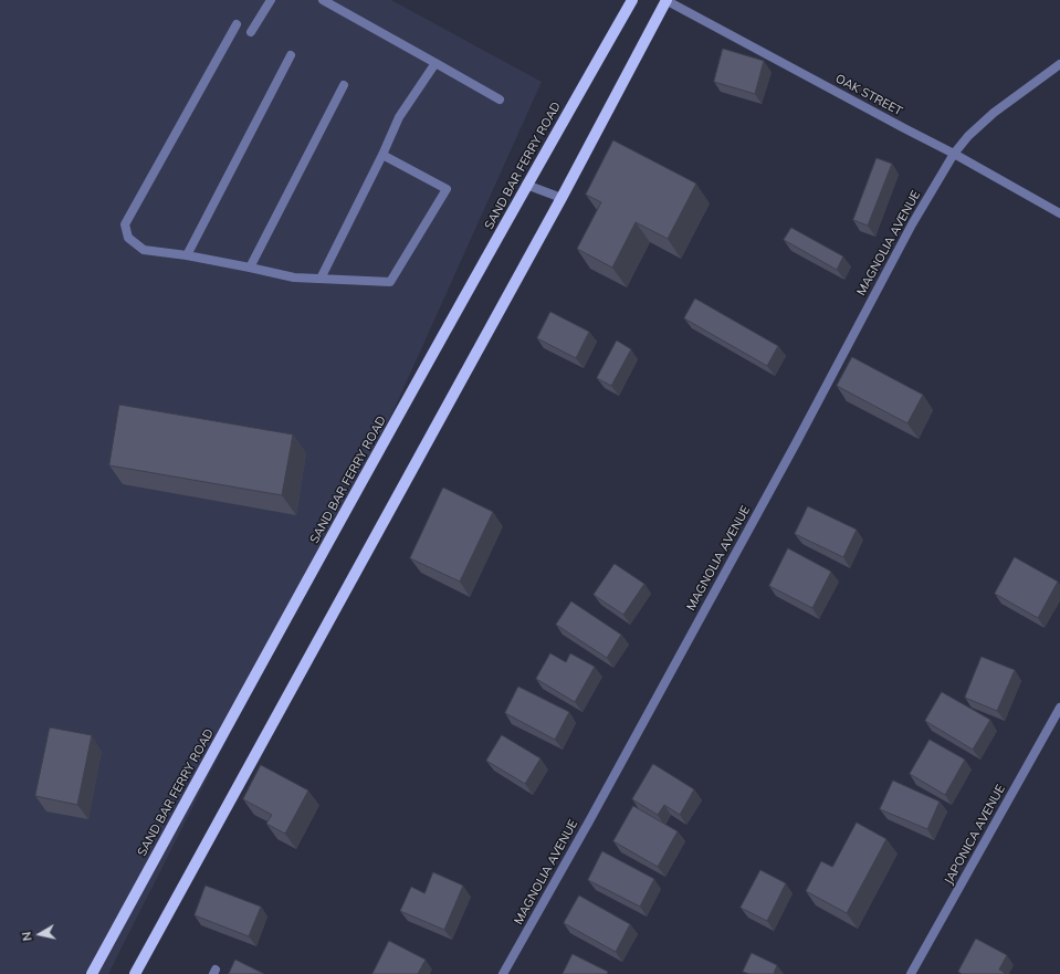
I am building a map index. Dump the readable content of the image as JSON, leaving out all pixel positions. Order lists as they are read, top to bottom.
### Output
{
  "streets": {
    "main road": ["SAND BAR FERRY ROAD"],
    "street": ["OAK STREET", "MAGNOLIA AVENUE", "JAPONICA AVENUE"]
  },
  "crossings": [
    ["OAK STREET", "MAGNOLIA AVENUE"]
  ],
  "north": "left"
}
